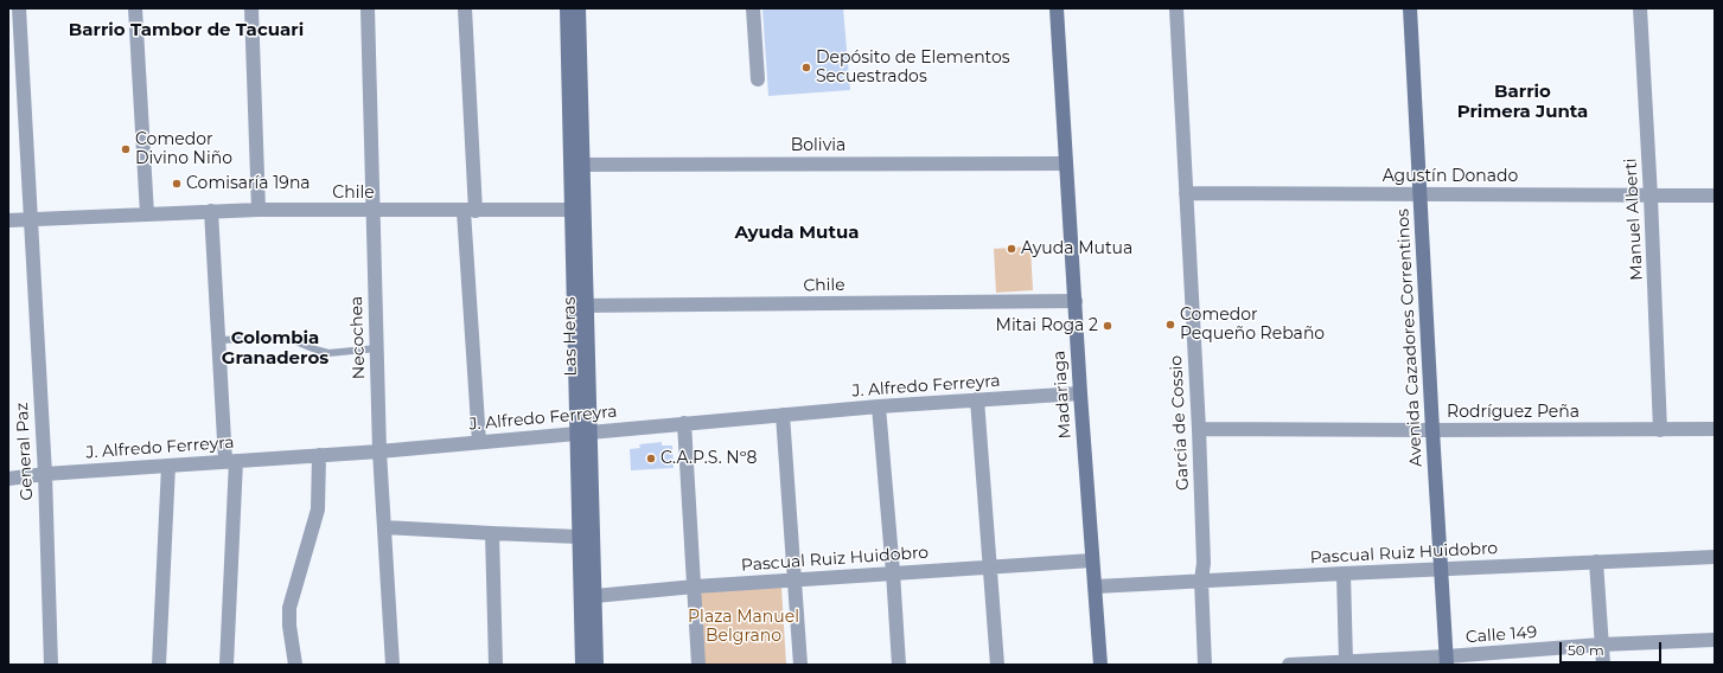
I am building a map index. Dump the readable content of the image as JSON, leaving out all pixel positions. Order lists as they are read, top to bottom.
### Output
{
  "streets": {
    "street": [
      "Bolivia",
      "Agustín Donado",
      "Chile",
      "Manuel Alberti",
      "Las Heras",
      "Necochea",
      "Avenida Cazadores Correntinos",
      "J. Alfredo Ferreyra",
      "Madariaga",
      "Rodríguez Peña",
      "García de Cossio",
      "General Paz",
      "Pascual Ruiz Huidobro",
      "Calle 149"
    ]
  },
  "crossings": [
    ["Bolivia", "Las Heras"],
    ["Bolivia", "Madariaga"],
    ["Agustín Donado", "Manuel Alberti"],
    ["Agustín Donado", "Avenida Cazadores Correntinos"],
    ["Agustín Donado", "García de Cossio"],
    ["Chile", "Las Heras"],
    ["Chile", "Necochea"],
    ["Chile", "Madariaga"],
    ["Chile", "General Paz"],
    ["Manuel Alberti", "Rodríguez Peña"],
    ["Las Heras", "J. Alfredo Ferreyra"],
    ["Las Heras", "Pascual Ruiz Huidobro"],
    ["Necochea", "J. Alfredo Ferreyra"],
    ["Avenida Cazadores Correntinos", "Rodríguez Peña"],
    ["Avenida Cazadores Correntinos", "Pascual Ruiz Huidobro"],
    ["Avenida Cazadores Correntinos", "Calle 149"],
    ["J. Alfredo Ferreyra", "Madariaga"],
    ["J. Alfredo Ferreyra", "General Paz"],
    ["Madariaga", "Pascual Ruiz Huidobro"],
    ["Rodríguez Peña", "García de Cossio"],
    ["García de Cossio", "Pascual Ruiz Huidobro"]
  ],
  "districts": [
    "Barrio Tambor de Tacuari",
    "Barrio Primera Junta",
    "Ayuda Mutua",
    "Colombia Granaderos"
  ],
  "parks": ["Plaza Manuel Belgrano"],
  "places": [
    "Depósito de Elementos Secuestrados",
    "Comedor Divino Niño",
    "Comisaría 19na",
    "Ayuda Mutua",
    "Comedor Pequeño Rebaño",
    "Mitai Roga 2",
    "C.A.P.S. Nº8"
  ],
  "scale_bar": "50 m"
}
